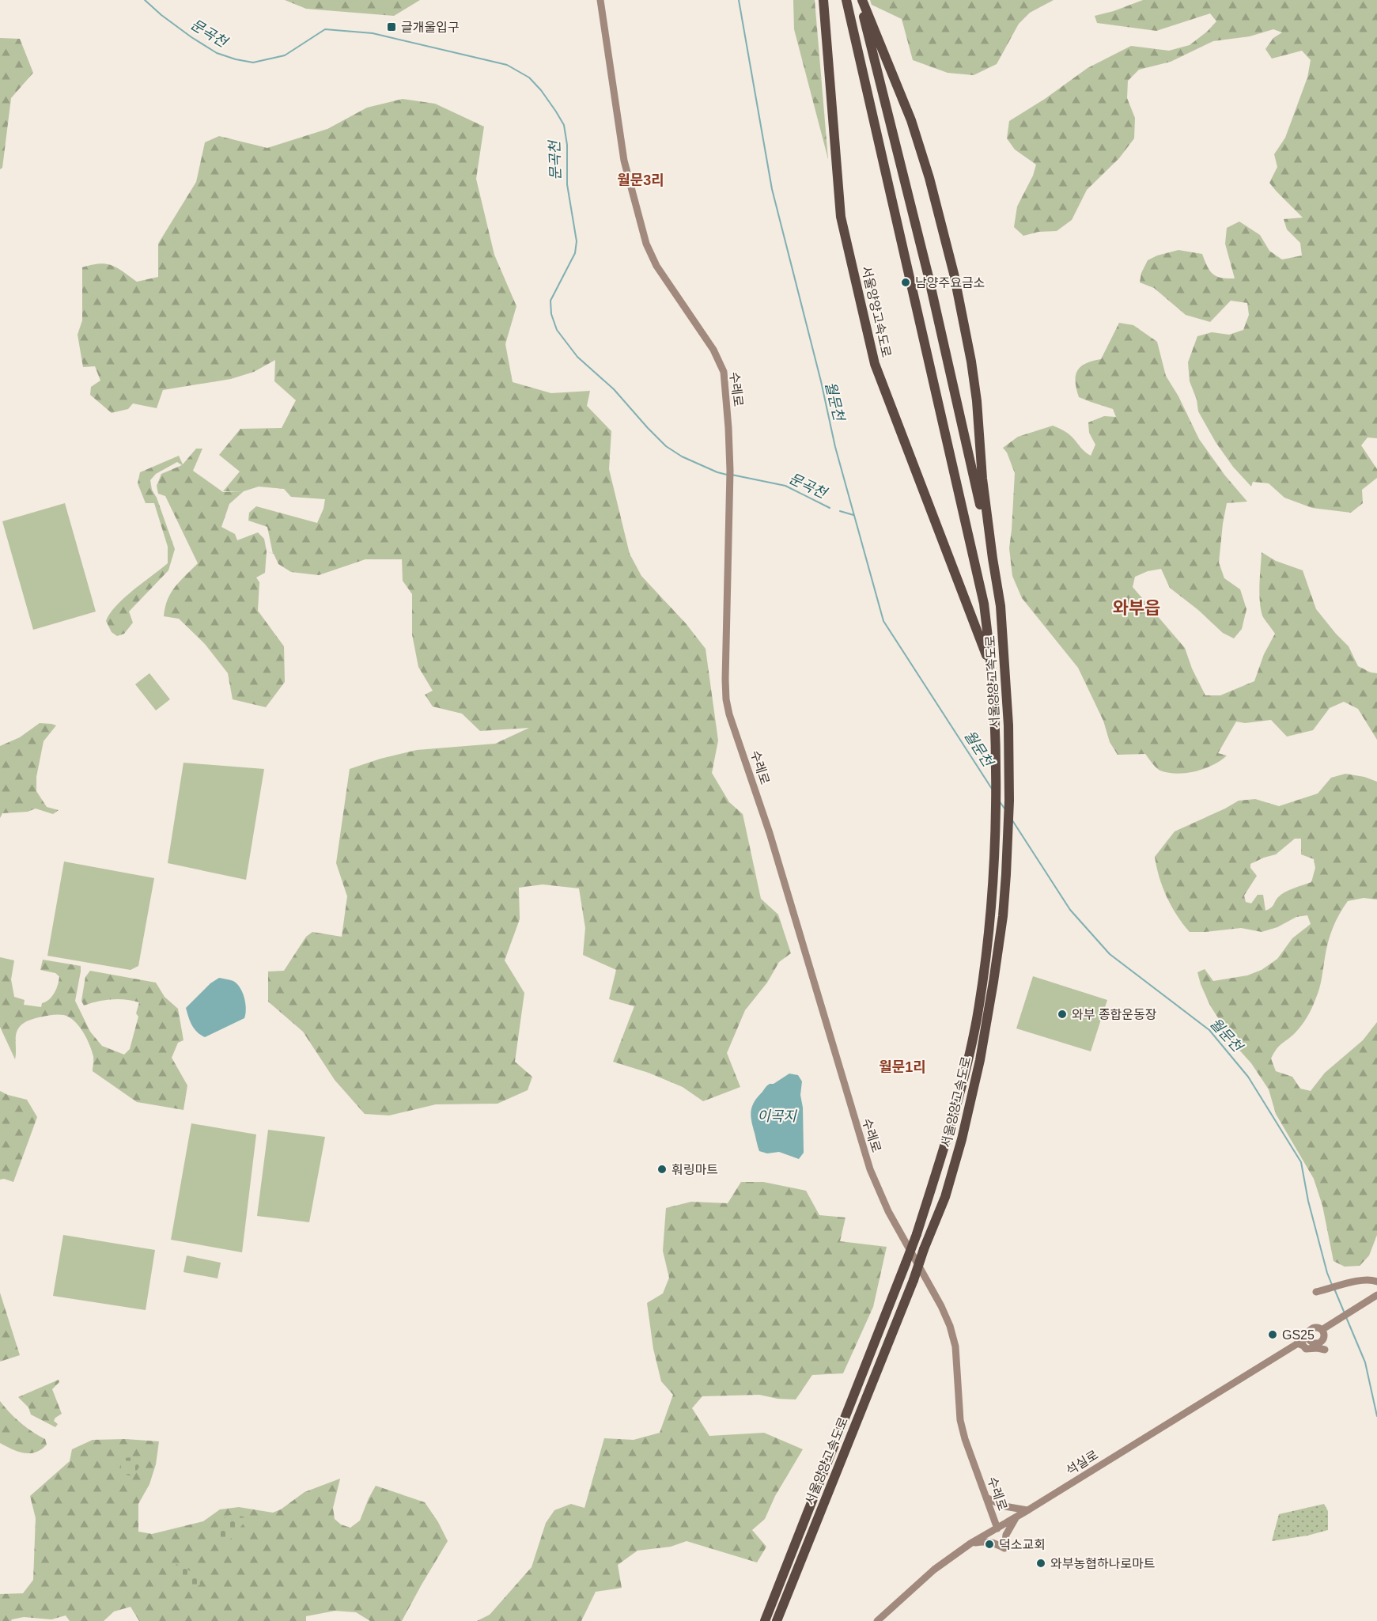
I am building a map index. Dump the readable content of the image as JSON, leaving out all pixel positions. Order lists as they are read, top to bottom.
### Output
{
  "streets": {
    "highway": ["서울양양고속도로"],
    "main road": ["수레로", "석실로"]
  },
  "crossings": [
    ["수레로", "석실로"]
  ],
  "districts": ["월문3리", "와부읍", "월문1리"],
  "water": ["문곡천", "월문천", "이곡지"],
  "places": {
    "transit": ["글개울입구"],
    "other": [
      "남양주요금소",
      "와부 종합운동장",
      "훠링마트",
      "GS25",
      "덕소교회",
      "와부농협하나로마트"
    ]
  }
}
